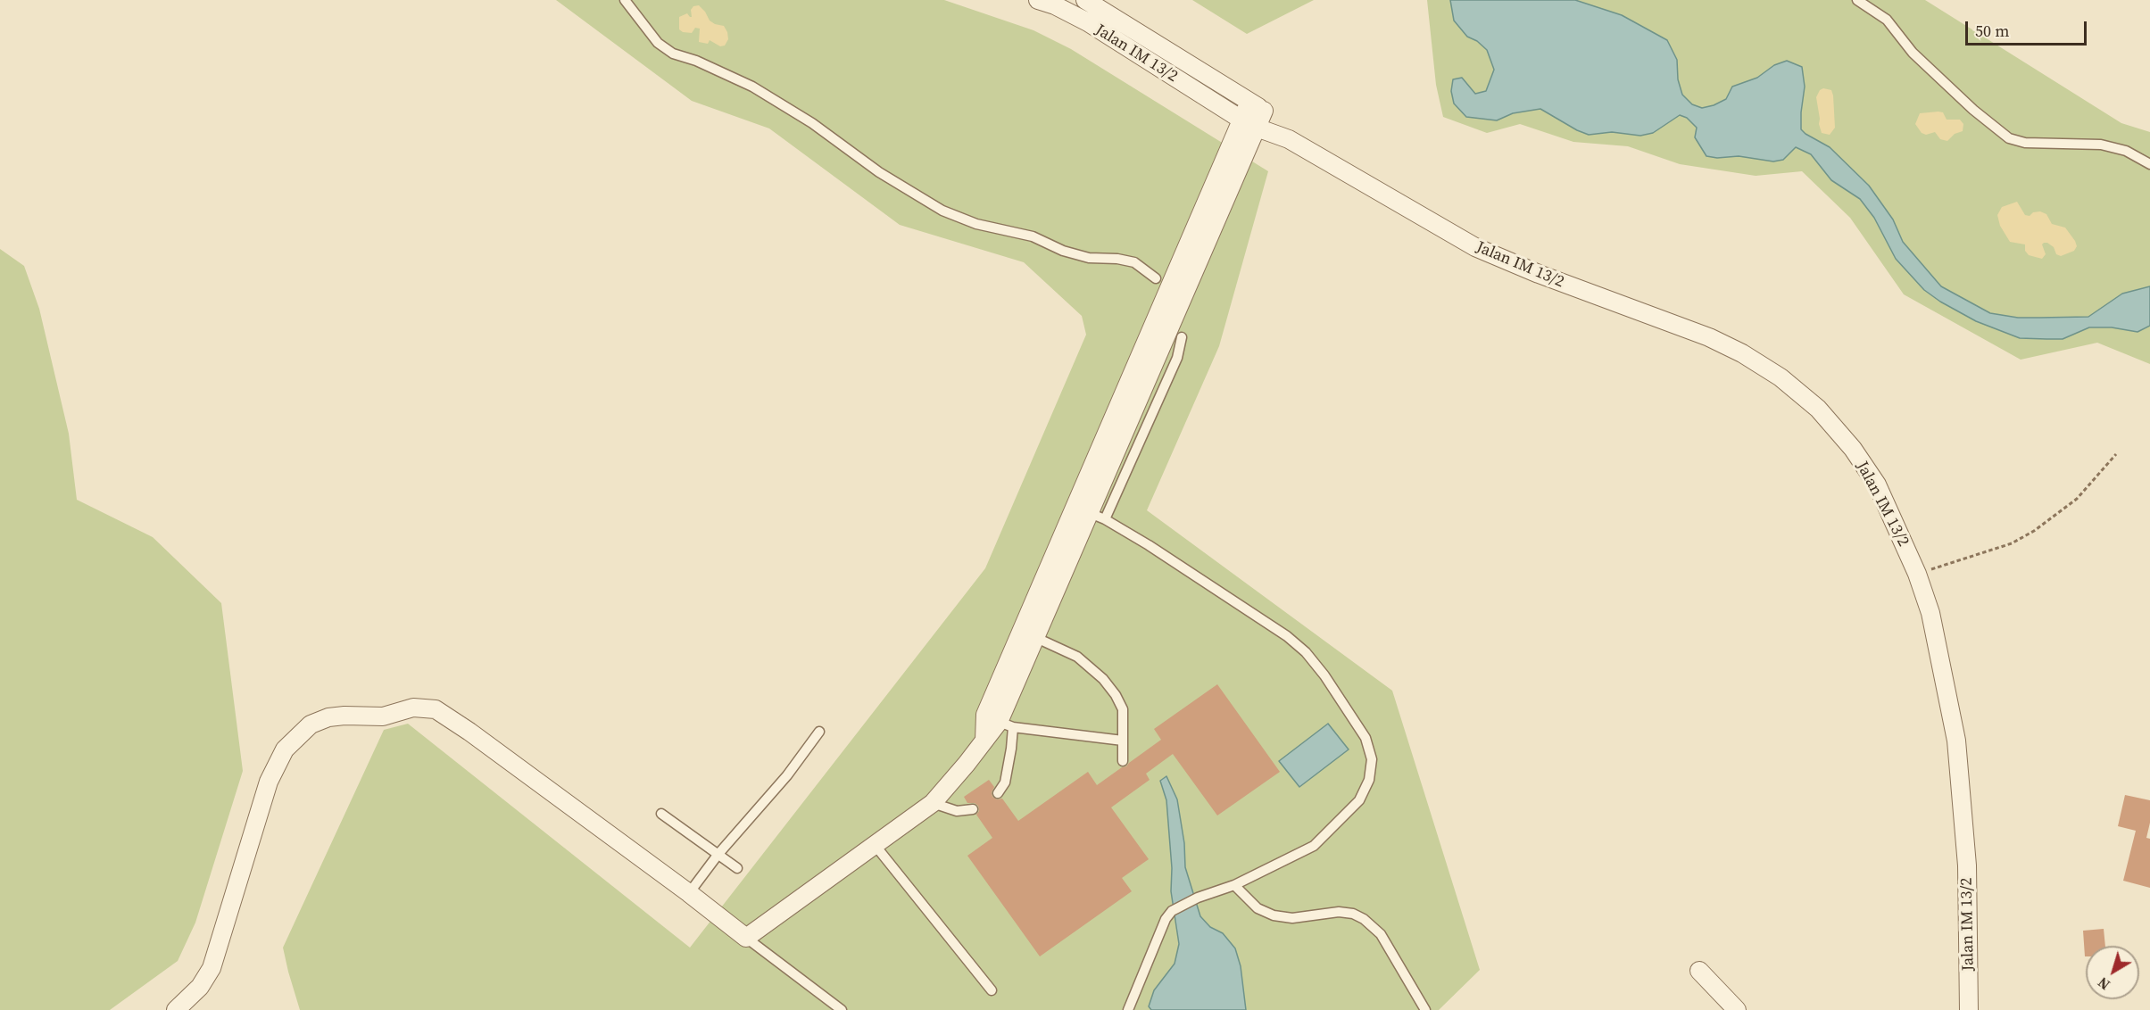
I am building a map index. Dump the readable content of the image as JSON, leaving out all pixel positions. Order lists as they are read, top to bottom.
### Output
{
  "streets": {
    "street": ["Jalan IM 13/2"]
  },
  "scale_bar": "50 m",
  "north": "bottom left"
}
